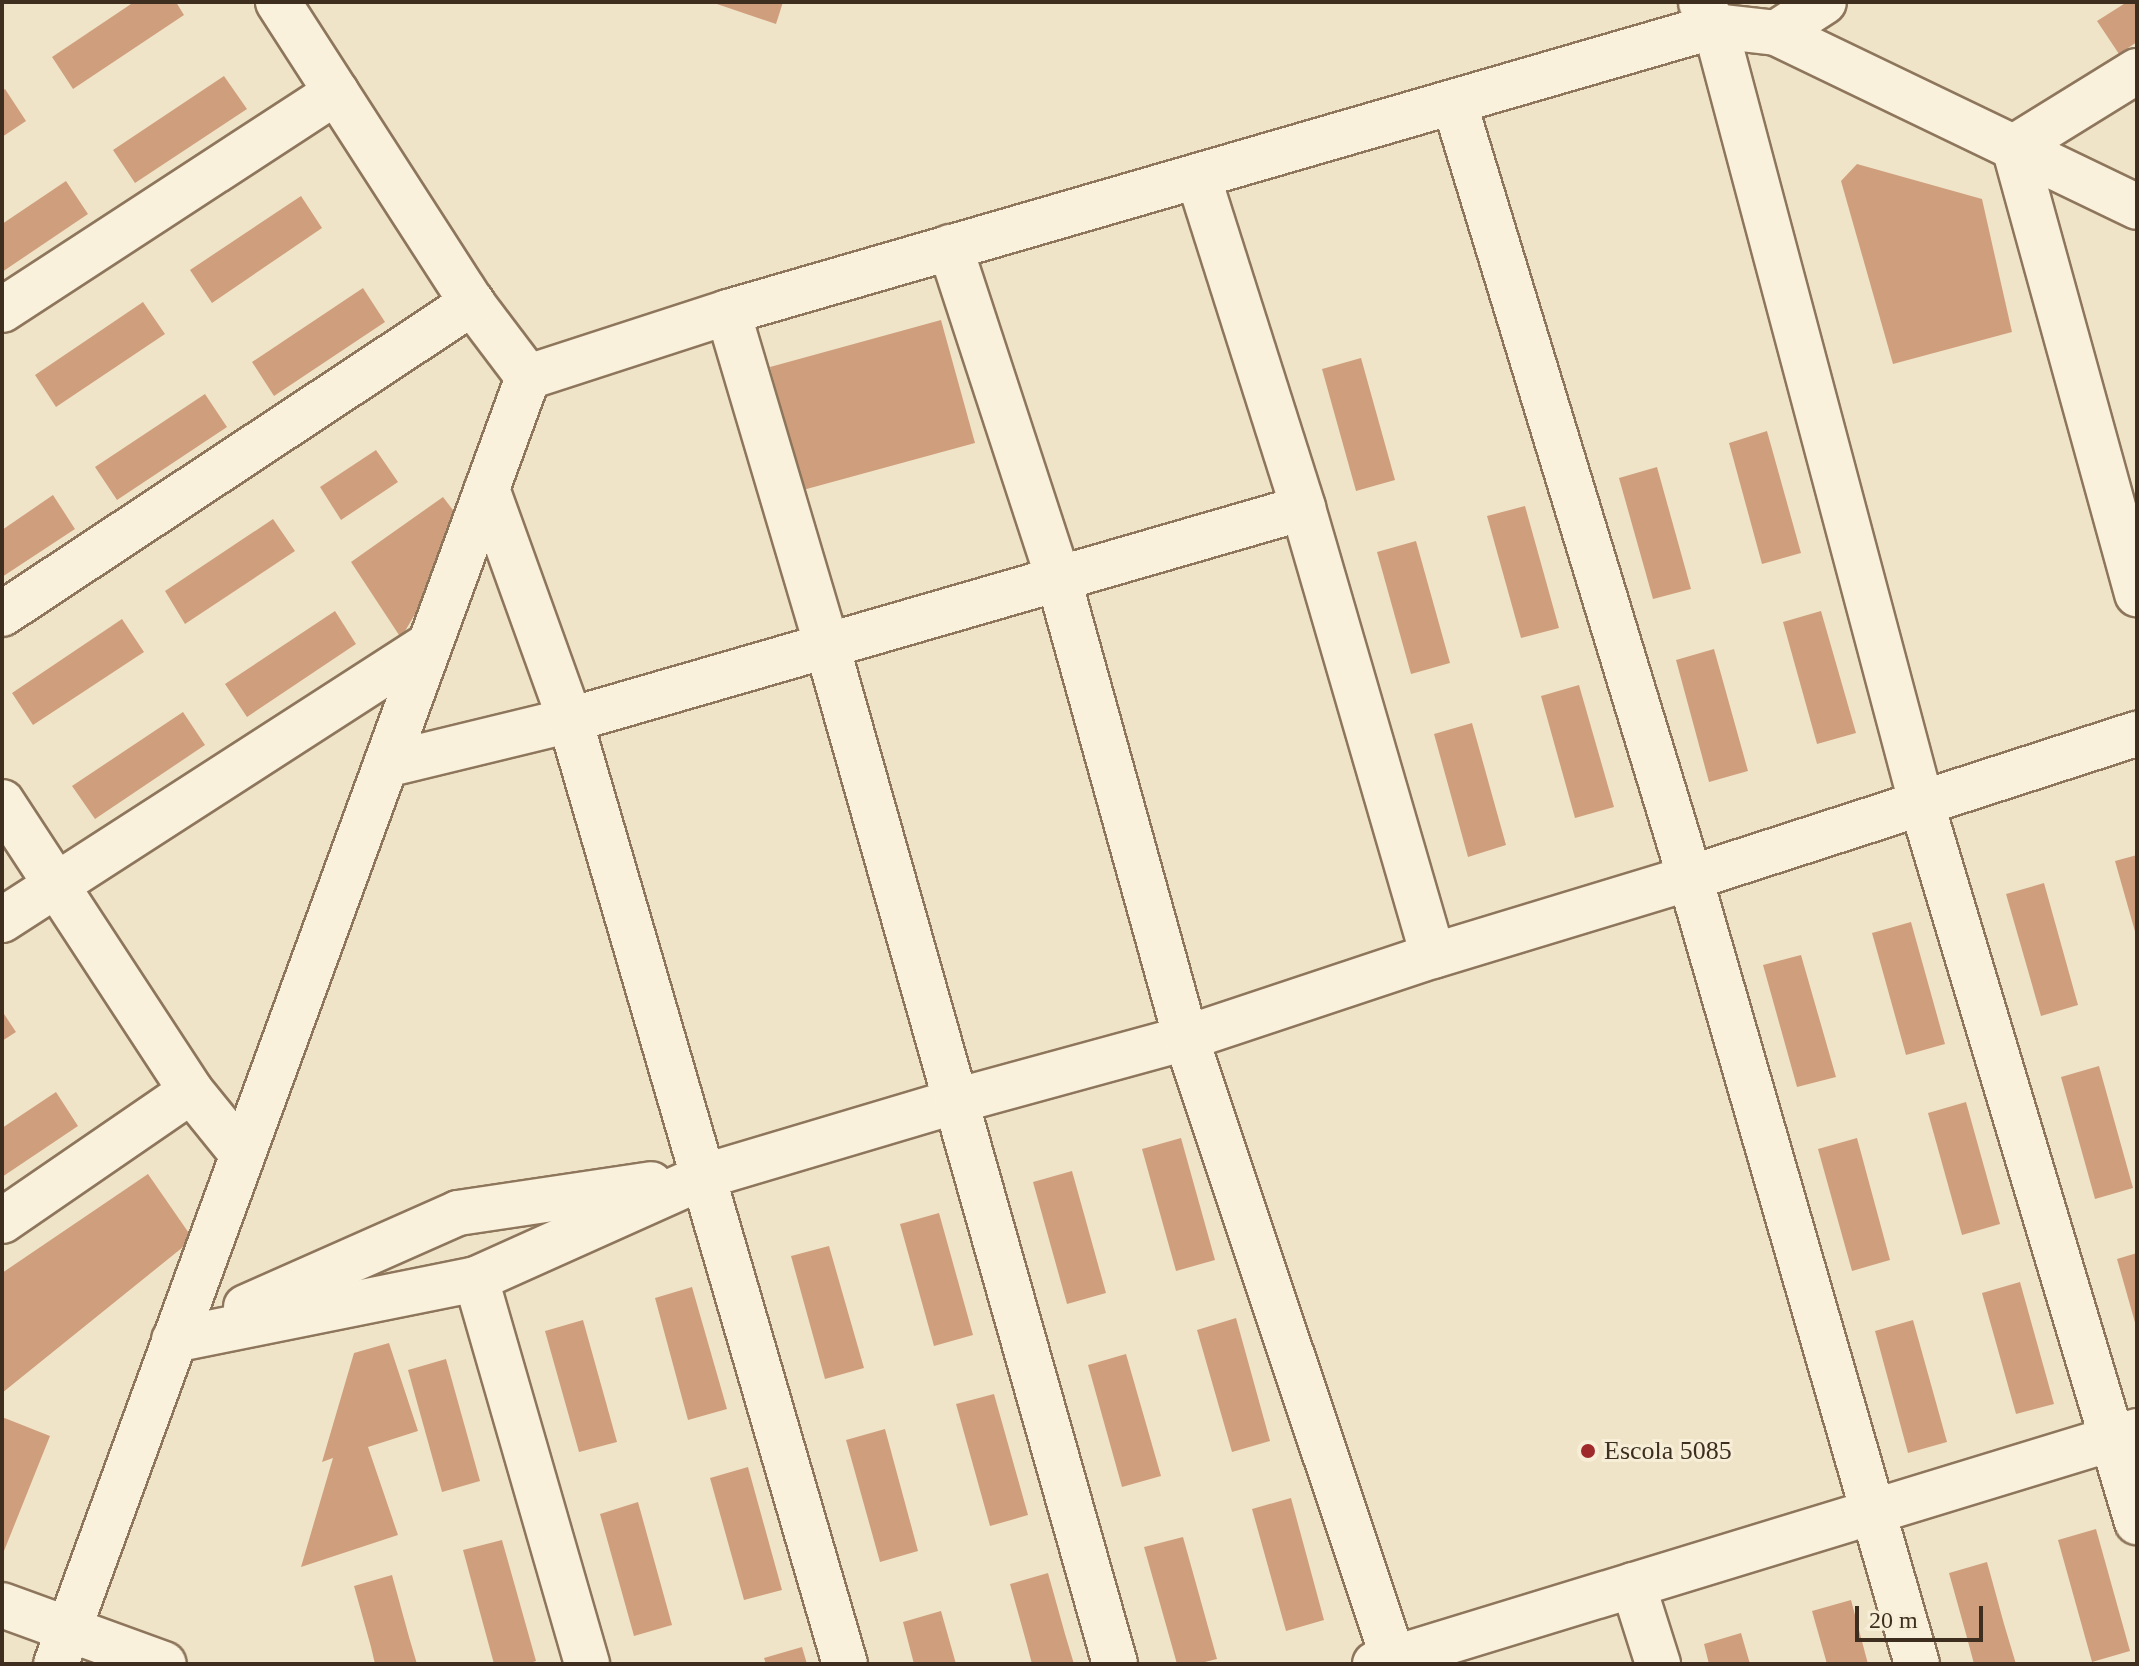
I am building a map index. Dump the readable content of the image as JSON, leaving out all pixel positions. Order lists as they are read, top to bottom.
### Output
{
  "places": ["Escola 5085"],
  "scale_bar": "20 m"
}
